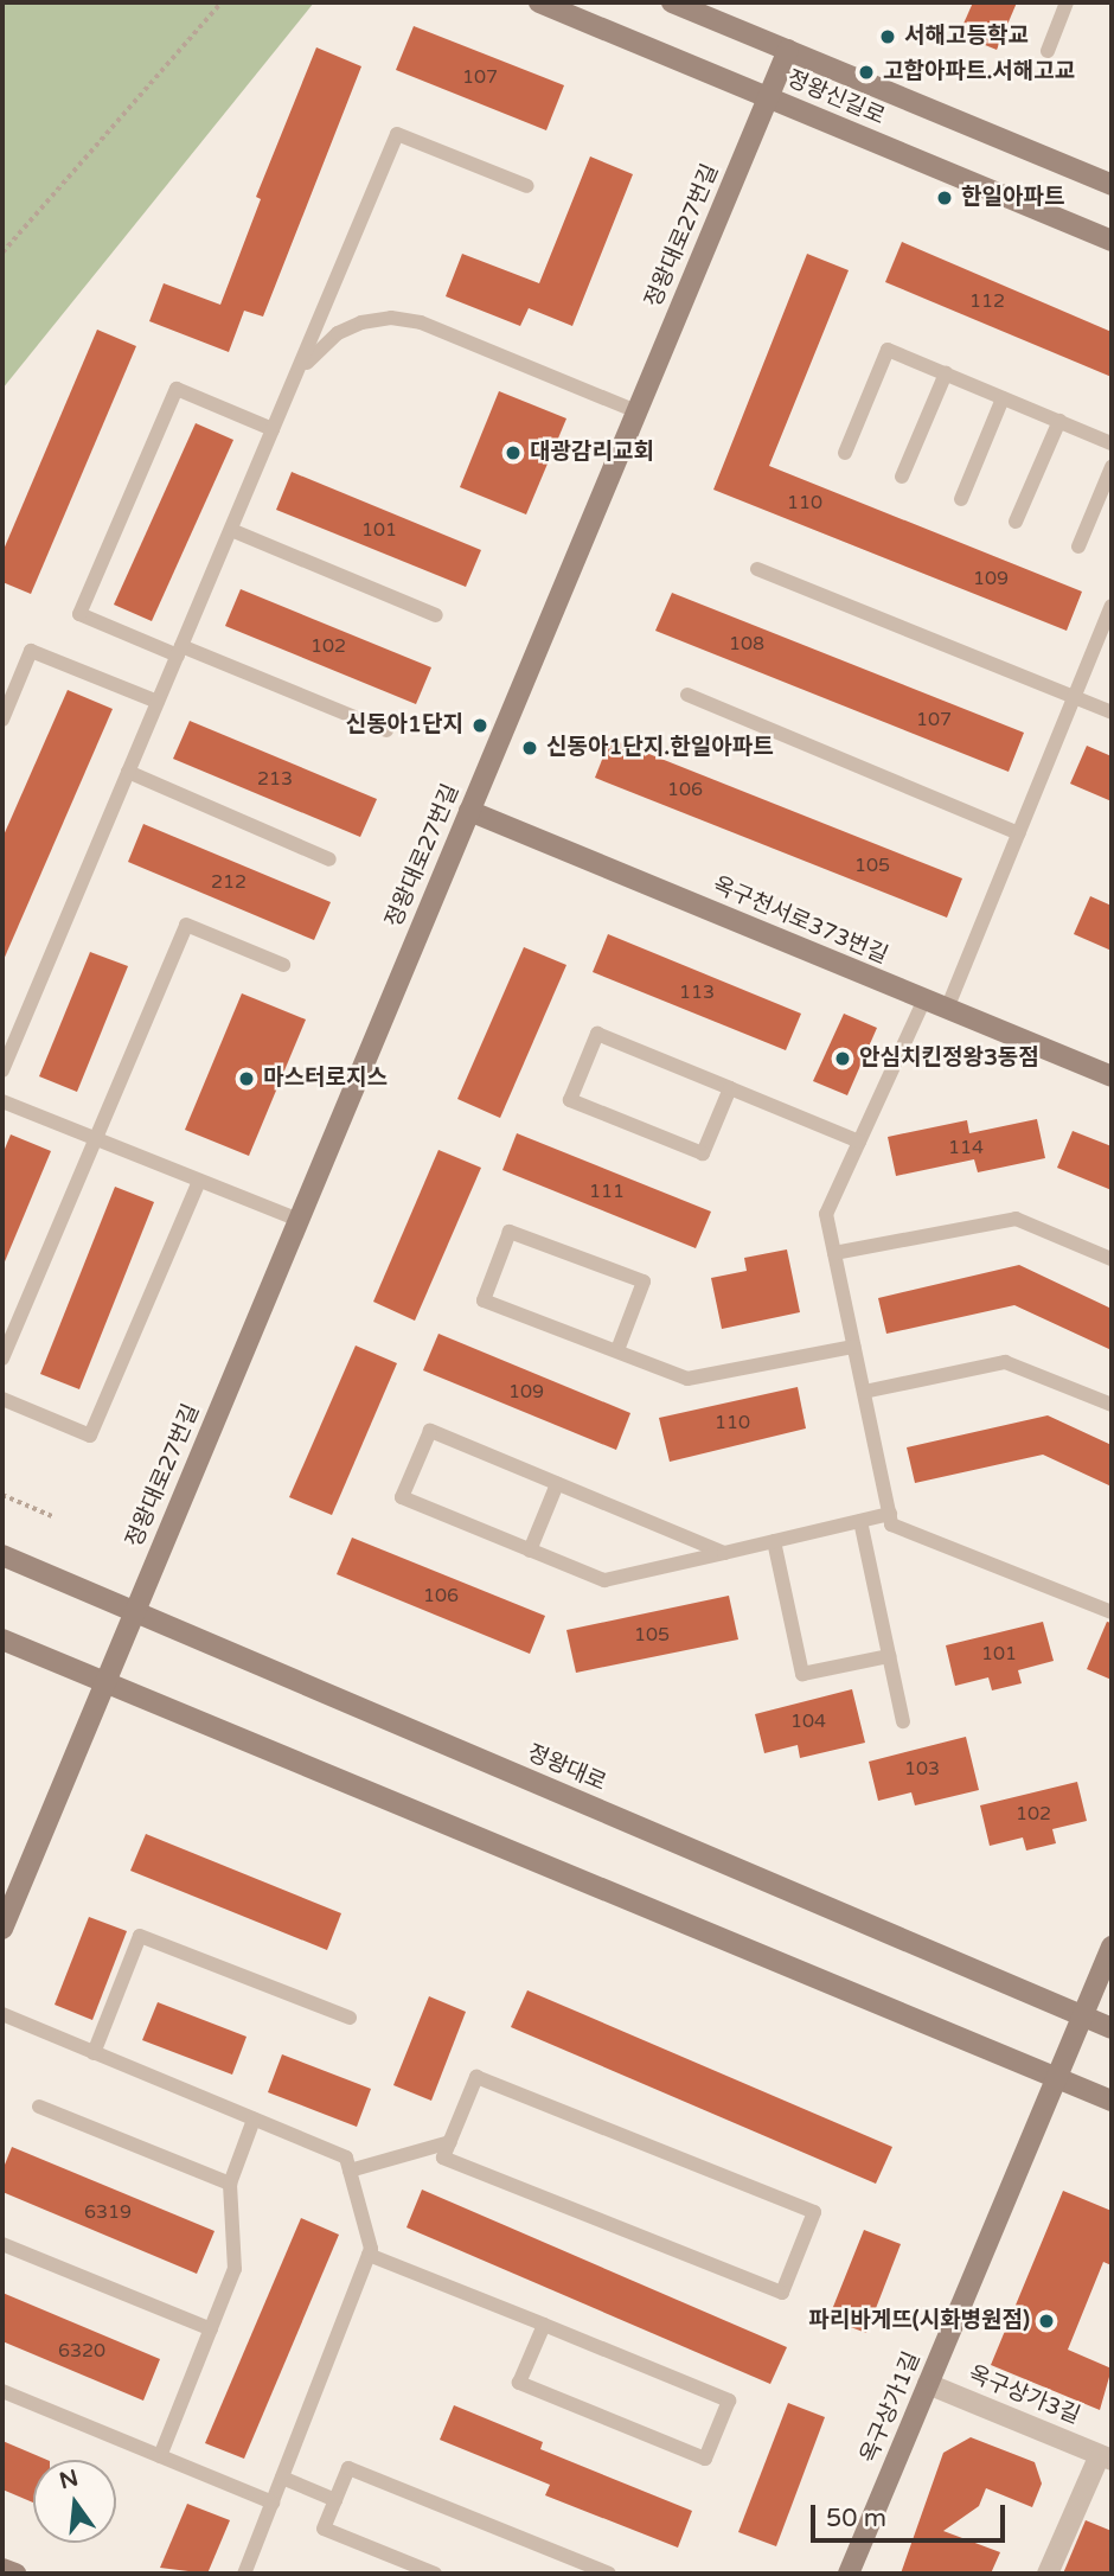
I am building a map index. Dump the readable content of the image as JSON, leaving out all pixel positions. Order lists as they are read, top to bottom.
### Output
{
  "streets": {
    "street": [
      "정왕신길로",
      "정왕대로27번길",
      "옥구천서로373번길",
      "정왕대로",
      "옥구상가3길",
      "옥구상가1길"
    ]
  },
  "crossings": [
    ["정왕신길로", "정왕대로27번길"],
    ["정왕대로27번길", "옥구천서로373번길"],
    ["정왕대로27번길", "정왕대로"],
    ["정왕대로", "옥구상가1길"],
    ["옥구상가3길", "옥구상가1길"]
  ],
  "places": [
    "서해고등학교",
    "고합아파트.서해고교",
    "한일아파트",
    "대광감리교회",
    "신동아1단지",
    "신동아1단지.한일아파트",
    "안심치킨정왕3동점",
    "마스터로지스",
    "파리바게뜨(시화병원점)"
  ],
  "house_numbers": [
    "107",
    "112",
    "110",
    "101",
    "109",
    "108",
    "102",
    "107",
    "213",
    "106",
    "105",
    "212",
    "113",
    "114",
    "111",
    "109",
    "110",
    "106",
    "105",
    "101",
    "104",
    "103",
    "102",
    "6319",
    "6320"
  ],
  "scale_bar": "50 m",
  "north": "top"
}
